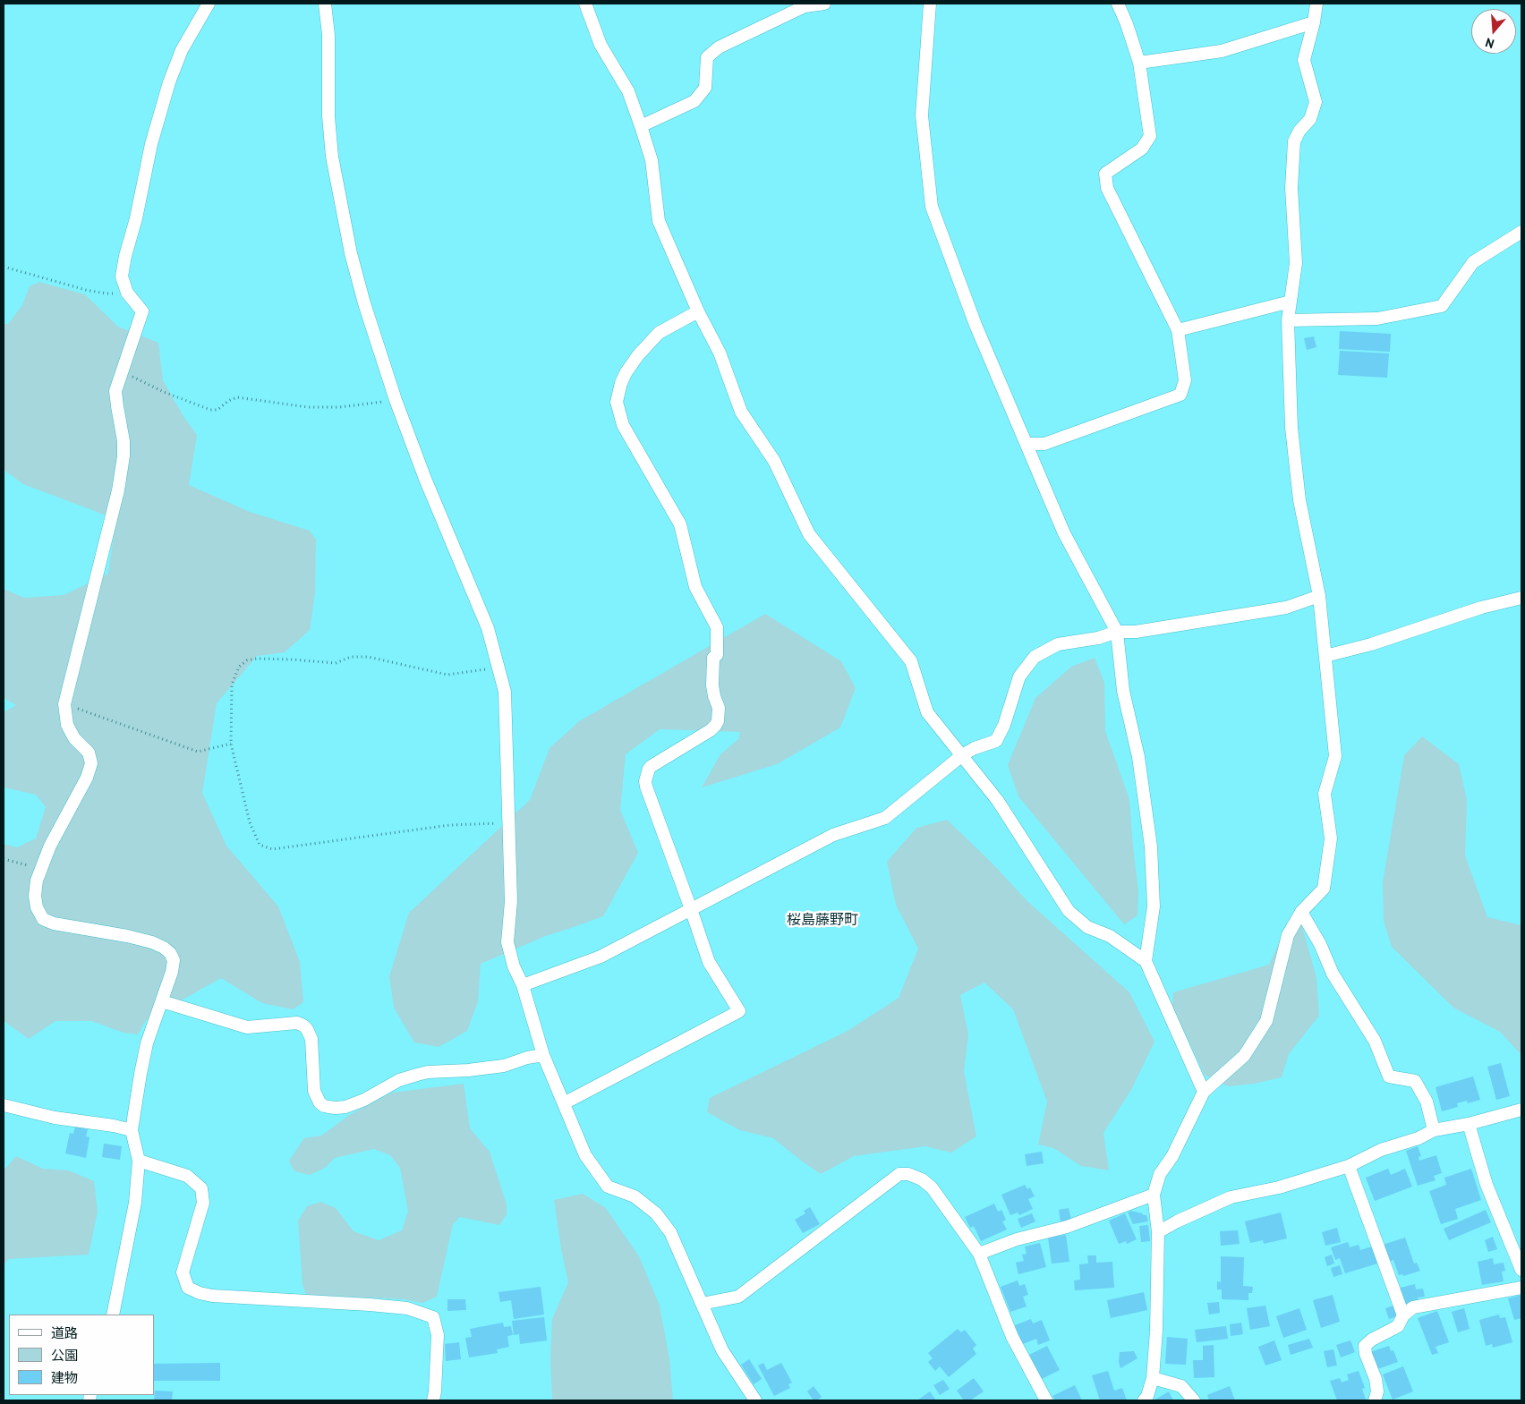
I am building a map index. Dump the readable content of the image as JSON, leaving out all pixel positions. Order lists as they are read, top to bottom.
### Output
{
  "districts": ["桜島藤野町"],
  "legend": ["道路", "公園", "建物"],
  "north": "bottom"
}
